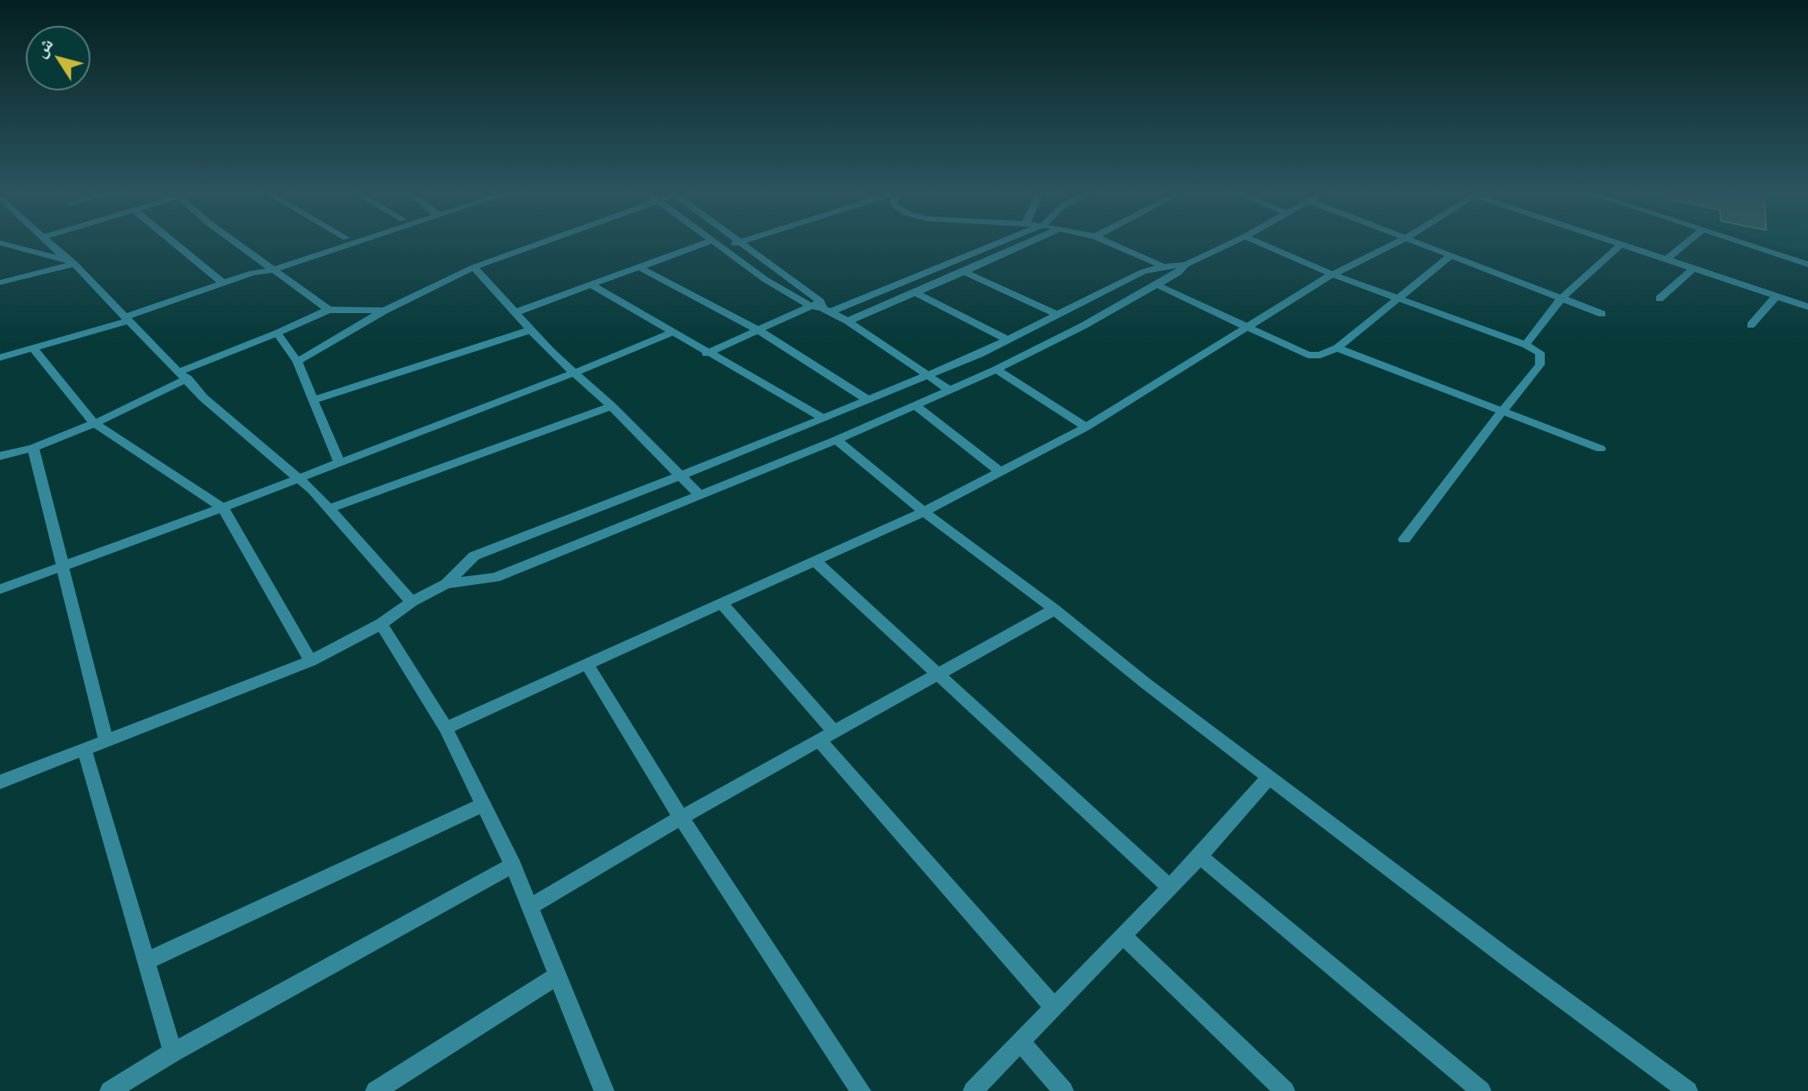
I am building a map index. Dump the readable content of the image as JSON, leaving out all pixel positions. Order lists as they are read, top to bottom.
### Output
{
  "north": "top left"
}
